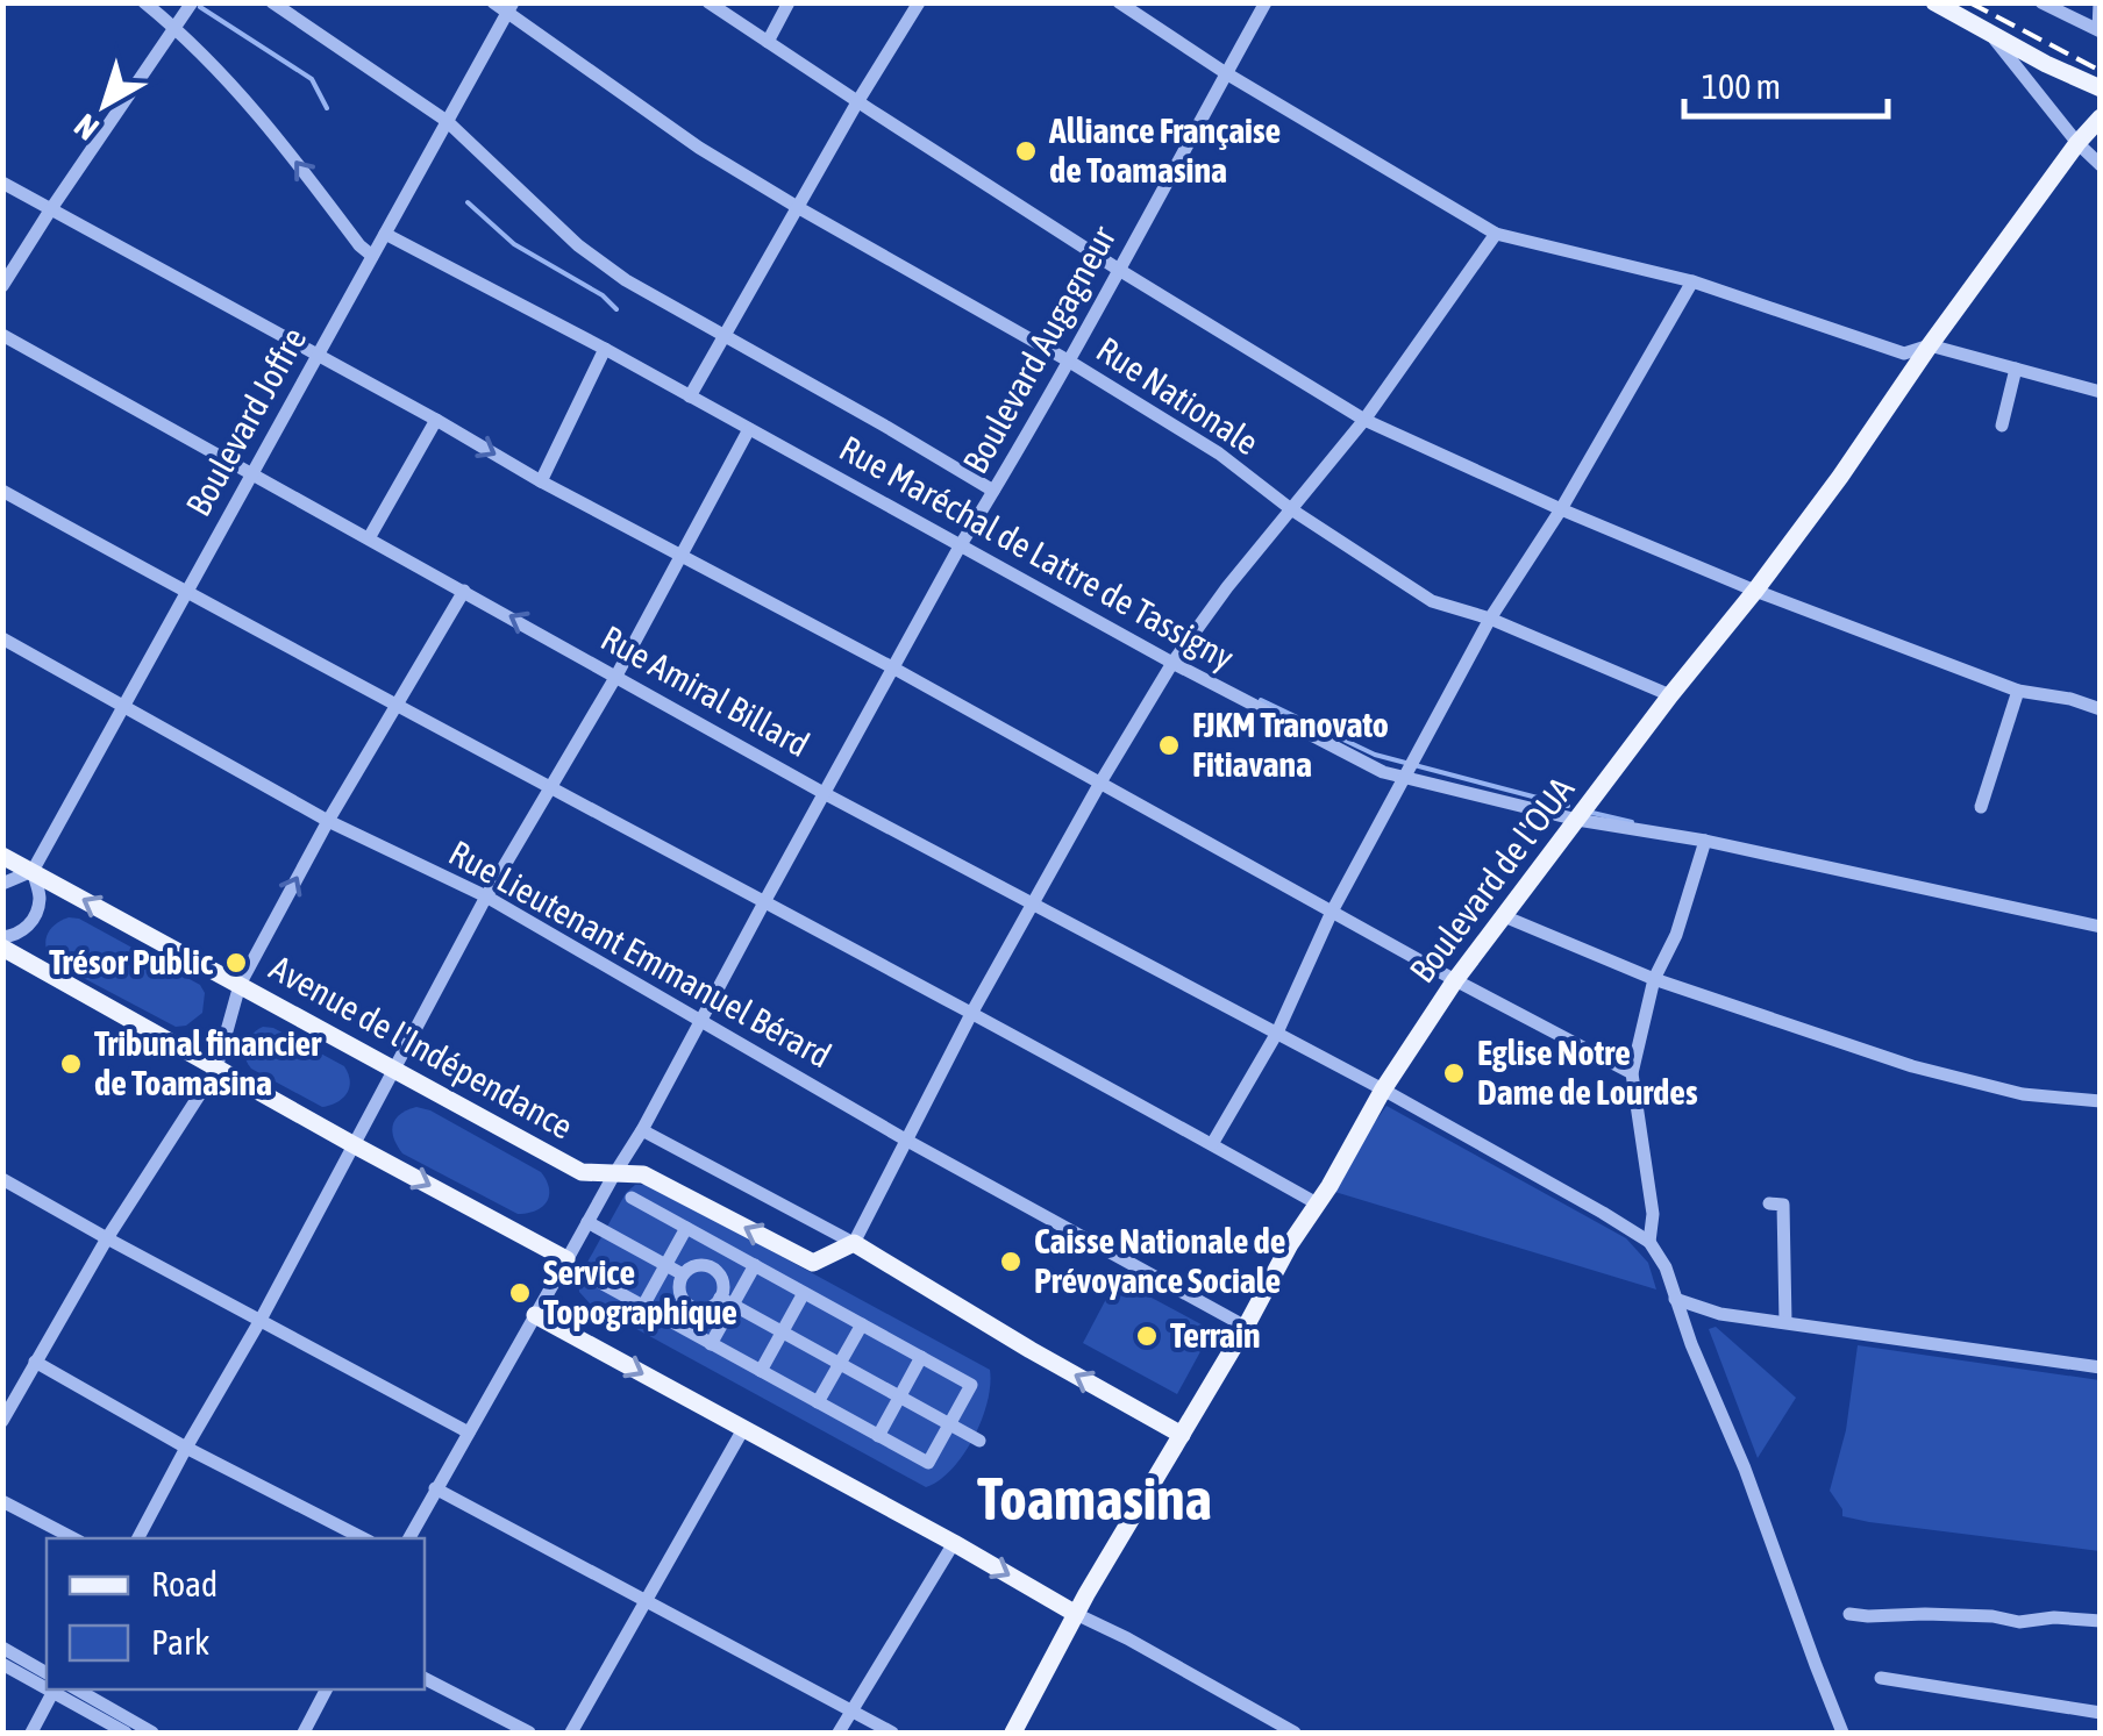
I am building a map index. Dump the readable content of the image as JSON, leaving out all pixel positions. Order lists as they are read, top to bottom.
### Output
{
  "streets": {
    "main road": ["Boulevard de l'OUA", "Avenue de l'Indépendance"],
    "street": [
      "Boulevard Augagneur",
      "Rue Nationale",
      "Boulevard Joffre",
      "Rue Maréchal de Lattre de Tassigny",
      "Rue Amiral Billard",
      "Rue Lieutenant Emmanuel Bérard"
    ]
  },
  "crossings": [
    ["Boulevard Augagneur", "Rue Nationale"],
    ["Boulevard Augagneur", "Rue Maréchal de Lattre de Tassigny"],
    ["Boulevard Augagneur", "Rue Amiral Billard"],
    ["Boulevard Augagneur", "Rue Lieutenant Emmanuel Bérard"],
    ["Boulevard Augagneur", "Avenue de l'Indépendance"],
    ["Rue Nationale", "Boulevard Joffre"],
    ["Rue Nationale", "Boulevard de l'OUA"],
    ["Boulevard Joffre", "Rue Maréchal de Lattre de Tassigny"],
    ["Boulevard Joffre", "Rue Amiral Billard"],
    ["Boulevard Joffre", "Rue Lieutenant Emmanuel Bérard"],
    ["Boulevard Joffre", "Avenue de l'Indépendance"],
    ["Rue Maréchal de Lattre de Tassigny", "Boulevard de l'OUA"],
    ["Rue Amiral Billard", "Boulevard de l'OUA"],
    ["Boulevard de l'OUA", "Rue Lieutenant Emmanuel Bérard"]
  ],
  "districts": ["Toamasina"],
  "places": [
    "Alliance Française de Toamasina",
    "FJKM Tranovato Fitiavana",
    "Trésor Public",
    "Tribunal financier de Toamasina",
    "Eglise Notre Dame de Lourdes",
    "Caisse Nationale de Prévoyance Sociale",
    "Service Topographique",
    "Terrain"
  ],
  "legend": ["Road", "Park"],
  "scale_bar": "100 m",
  "north": "bottom left"
}
